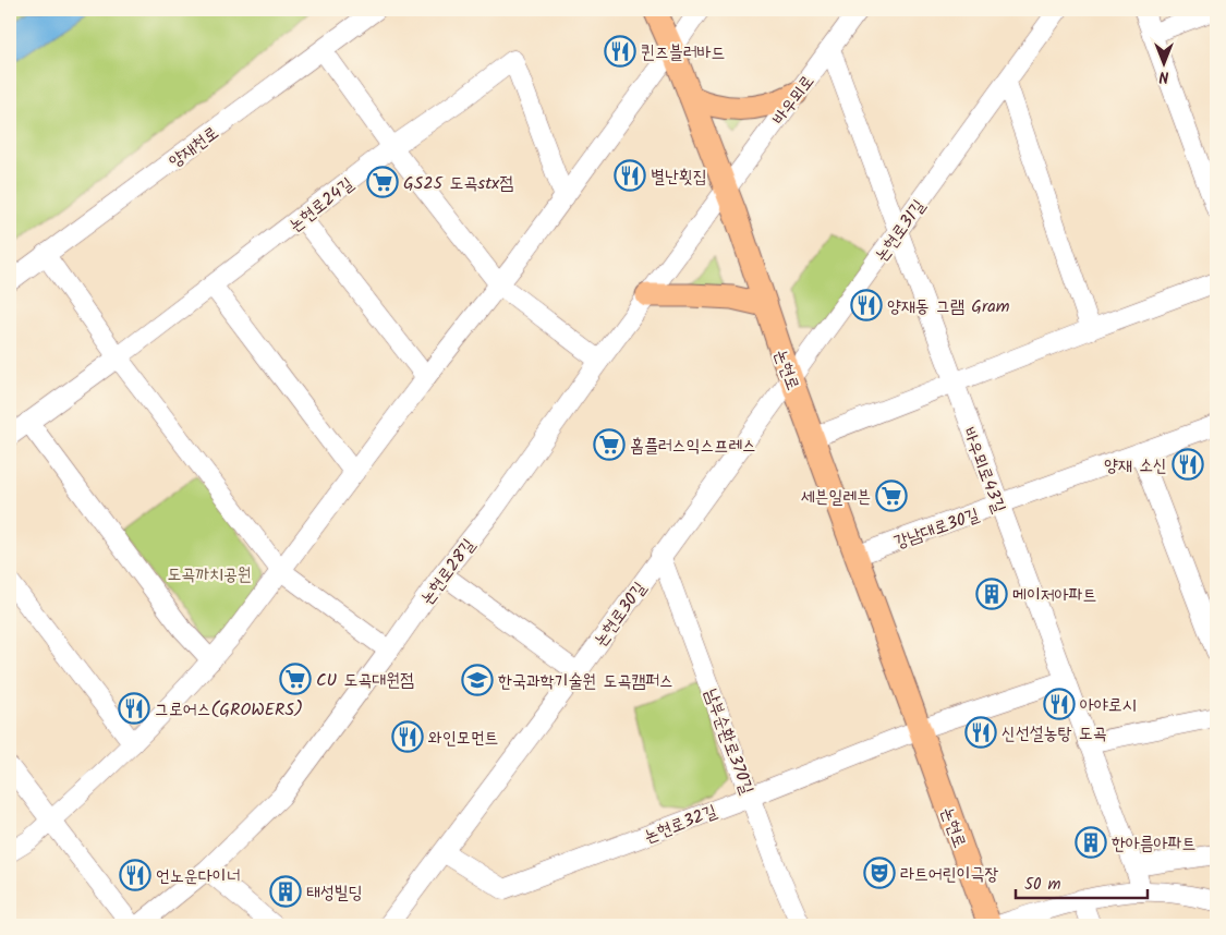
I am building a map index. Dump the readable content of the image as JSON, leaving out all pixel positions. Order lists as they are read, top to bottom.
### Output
{
  "streets": {
    "main road": ["논현로"],
    "street": [
      "바우뫼로",
      "양재천로",
      "논현로24길",
      "논현로31길",
      "바우뫼로43길",
      "강남대로30길",
      "논현로28길",
      "논현로30길",
      "남부순환로370길",
      "논현로32길"
    ]
  },
  "crossings": [
    ["바우뫼로", "논현로"],
    ["바우뫼로", "바우뫼로43길"],
    ["바우뫼로", "논현로28길"],
    ["논현로31길", "논현로"],
    ["논현로31길", "바우뫼로43길"],
    ["논현로31길", "논현로30길"],
    ["논현로", "강남대로30길"],
    ["논현로", "논현로28길"],
    ["논현로", "논현로30길"],
    ["논현로", "논현로32길"],
    ["바우뫼로43길", "강남대로30길"],
    ["논현로30길", "남부순환로370길"],
    ["논현로30길", "논현로32길"],
    ["남부순환로370길", "논현로32길"]
  ],
  "parks": ["도곡까치공원"],
  "places": {
    "restaurant": [
      "퀸즈블러바드",
      "별난횟집",
      "양재동 그램 Gram",
      "양재 소신",
      "아야로시",
      "그로어스(GROWERS)",
      "신선설농탕 도곡",
      "와인모먼트",
      "언노운다이너"
    ],
    "supermarket": [
      "GS25 도곡stx점",
      "홈플러스익스프레스",
      "세븐일레븐",
      "CU 도곡대원점"
    ],
    "building": ["메이저아파트", "한아름아파트", "태성빌딩"],
    "school or university": ["한국과학기술원 도곡캠퍼스"],
    "theatre": ["라트어린이극장"]
  },
  "scale_bar": "50 m",
  "north": "bottom"
}
